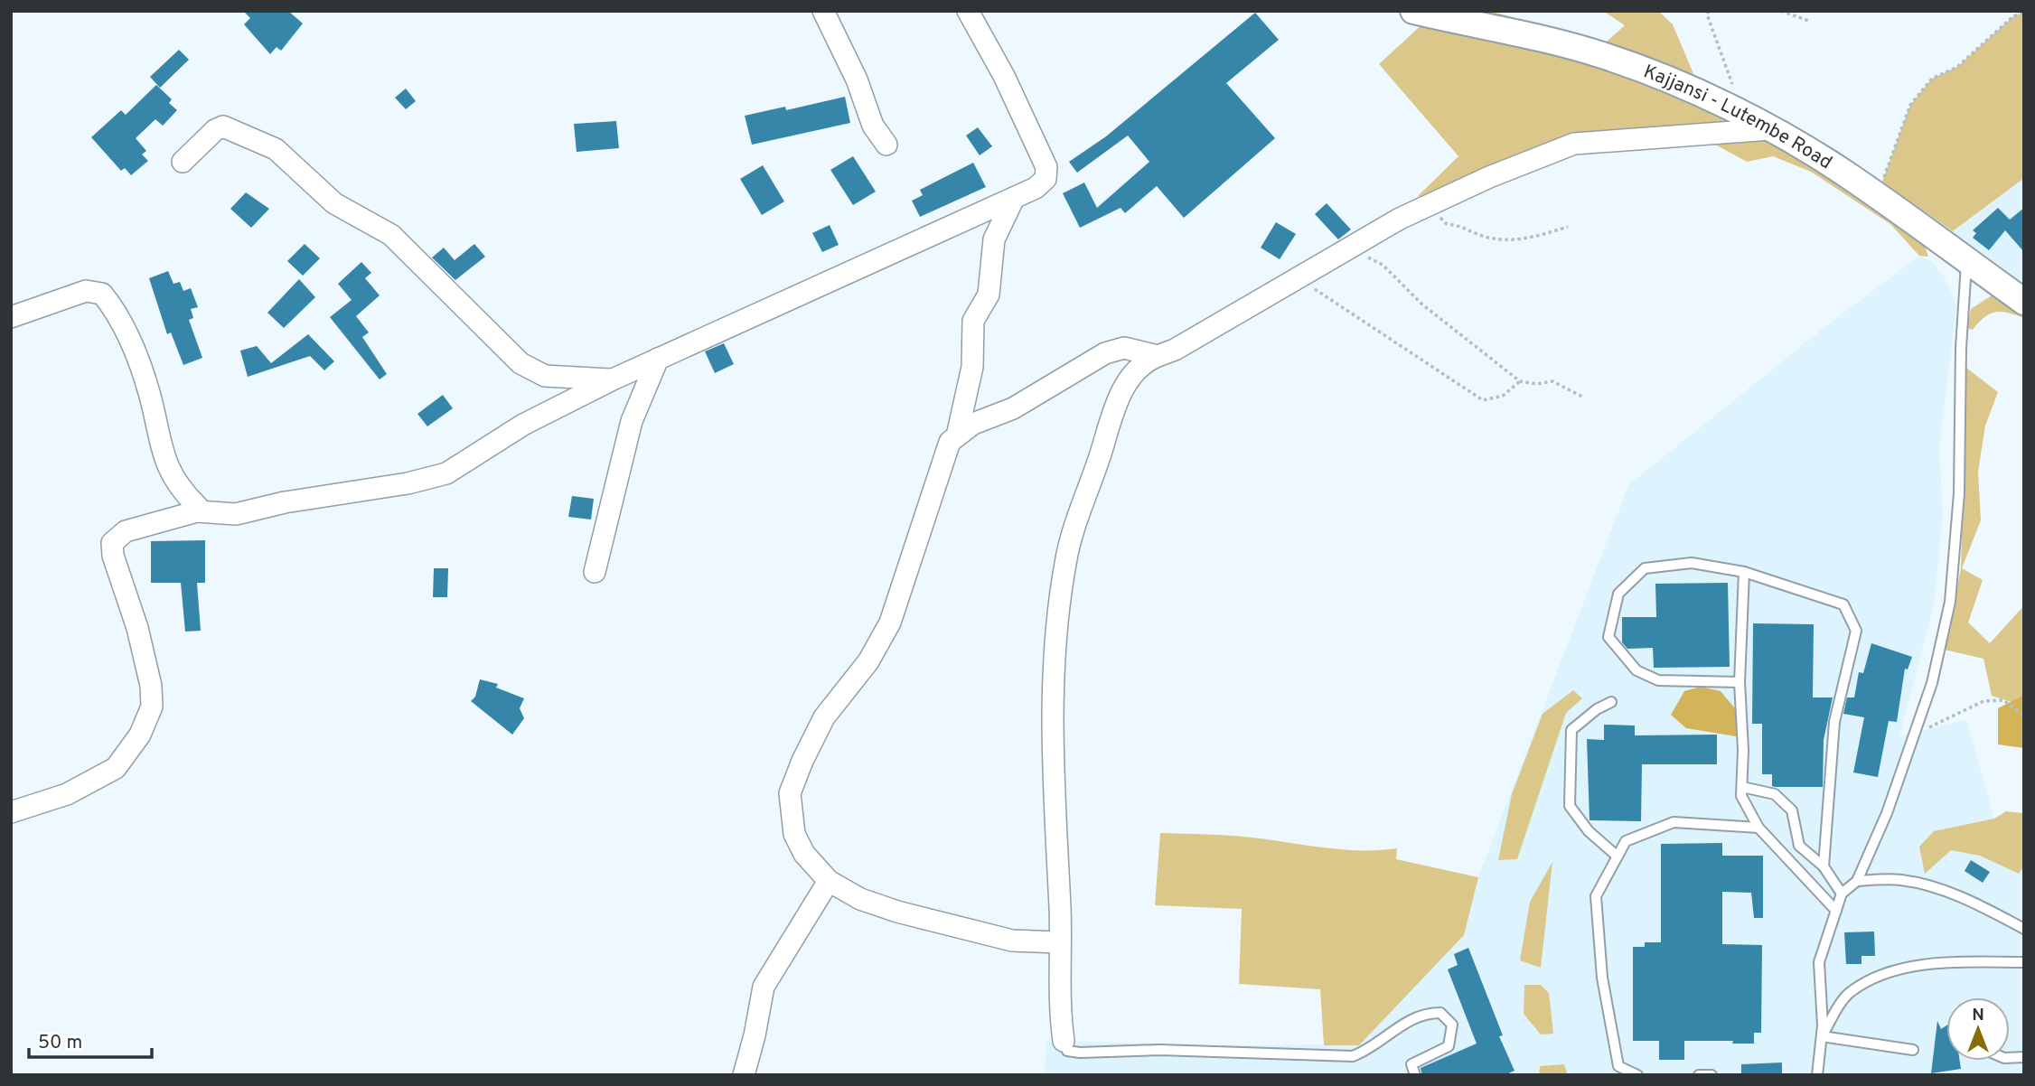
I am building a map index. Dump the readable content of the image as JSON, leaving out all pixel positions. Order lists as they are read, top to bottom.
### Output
{
  "streets": {
    "street": ["Kajjansi - Lutembe Road"]
  },
  "scale_bar": "50 m",
  "north": "top"
}
